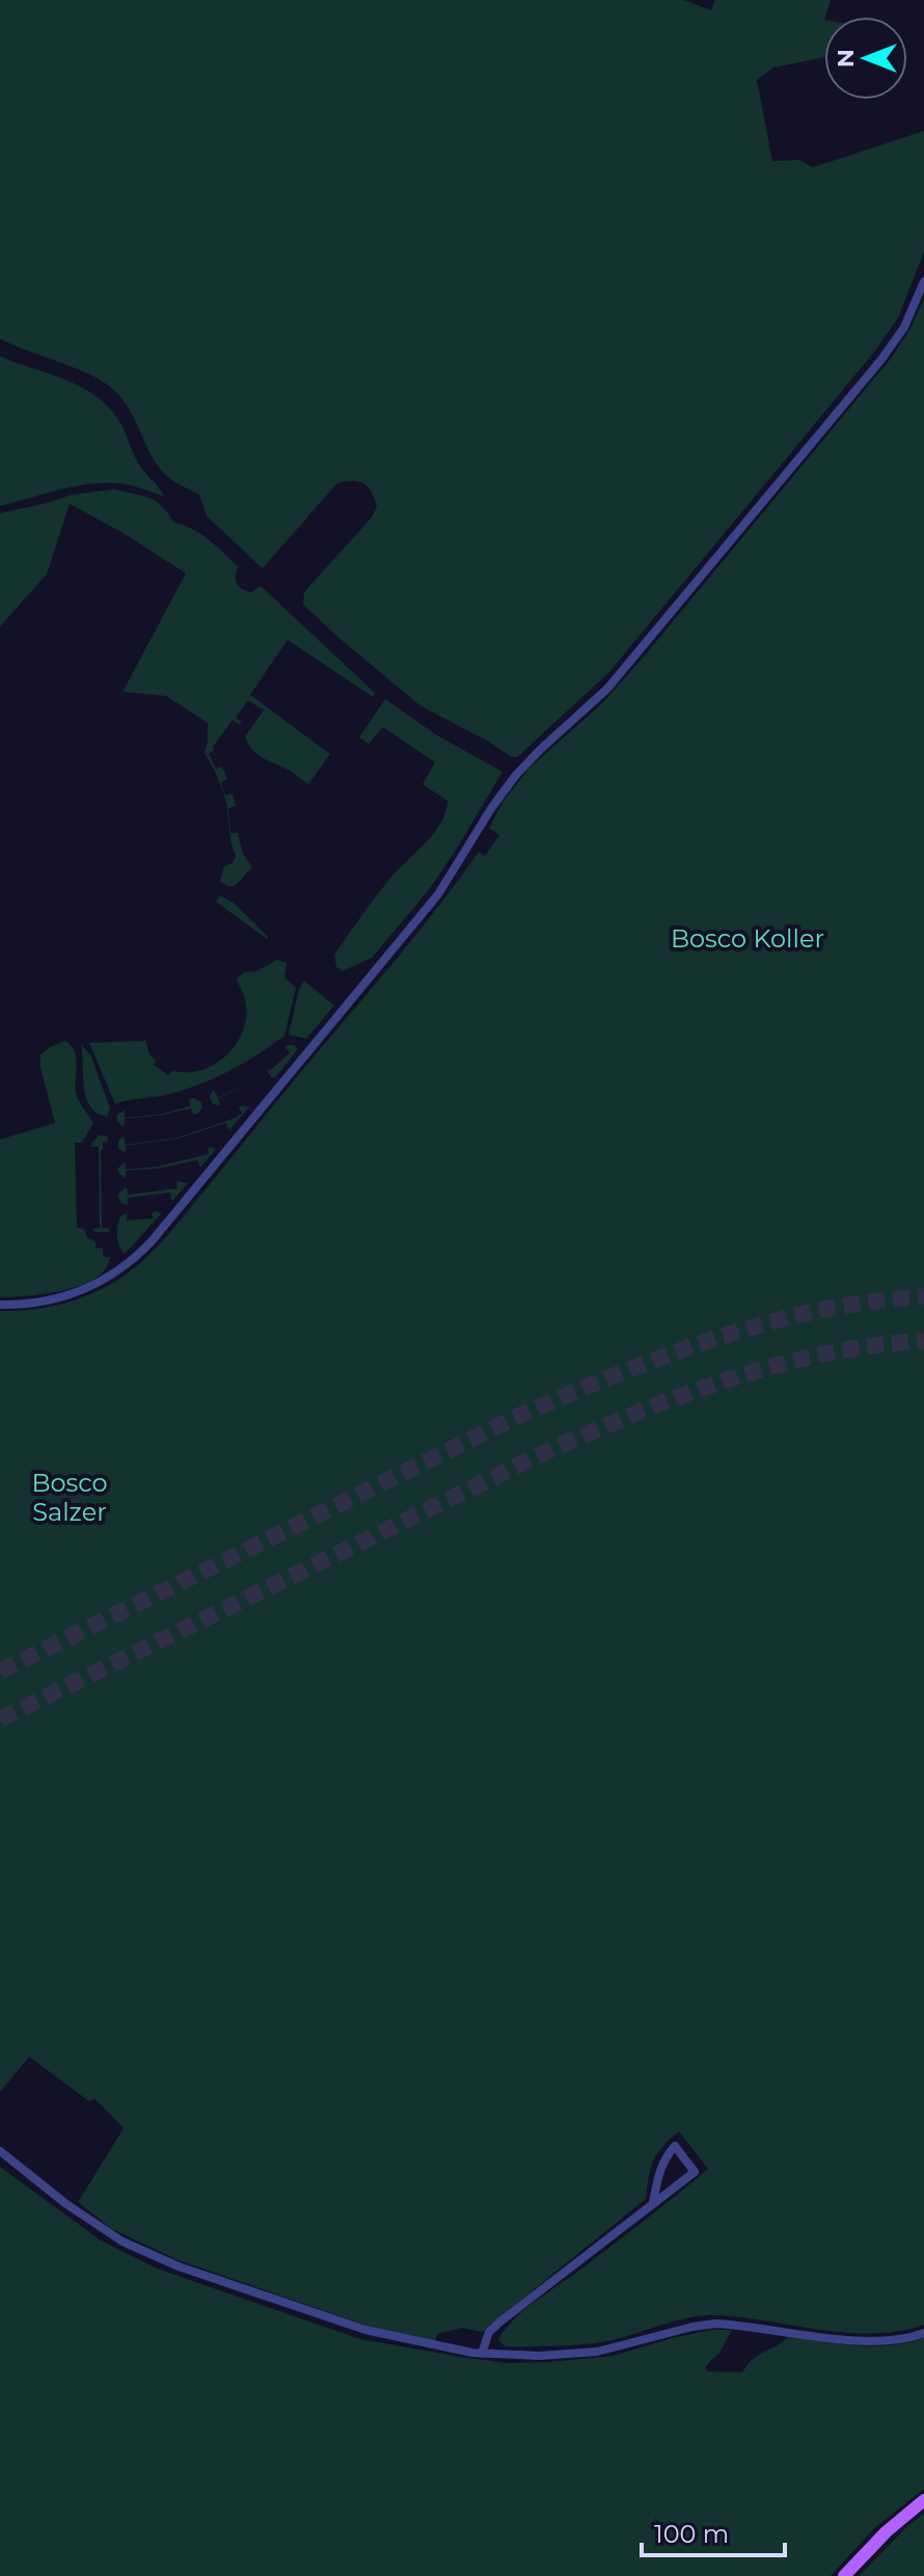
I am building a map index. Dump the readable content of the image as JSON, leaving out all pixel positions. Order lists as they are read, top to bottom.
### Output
{
  "parks": ["Bosco Koller", "Bosco Salzer"],
  "scale_bar": "100 m",
  "north": "left"
}
